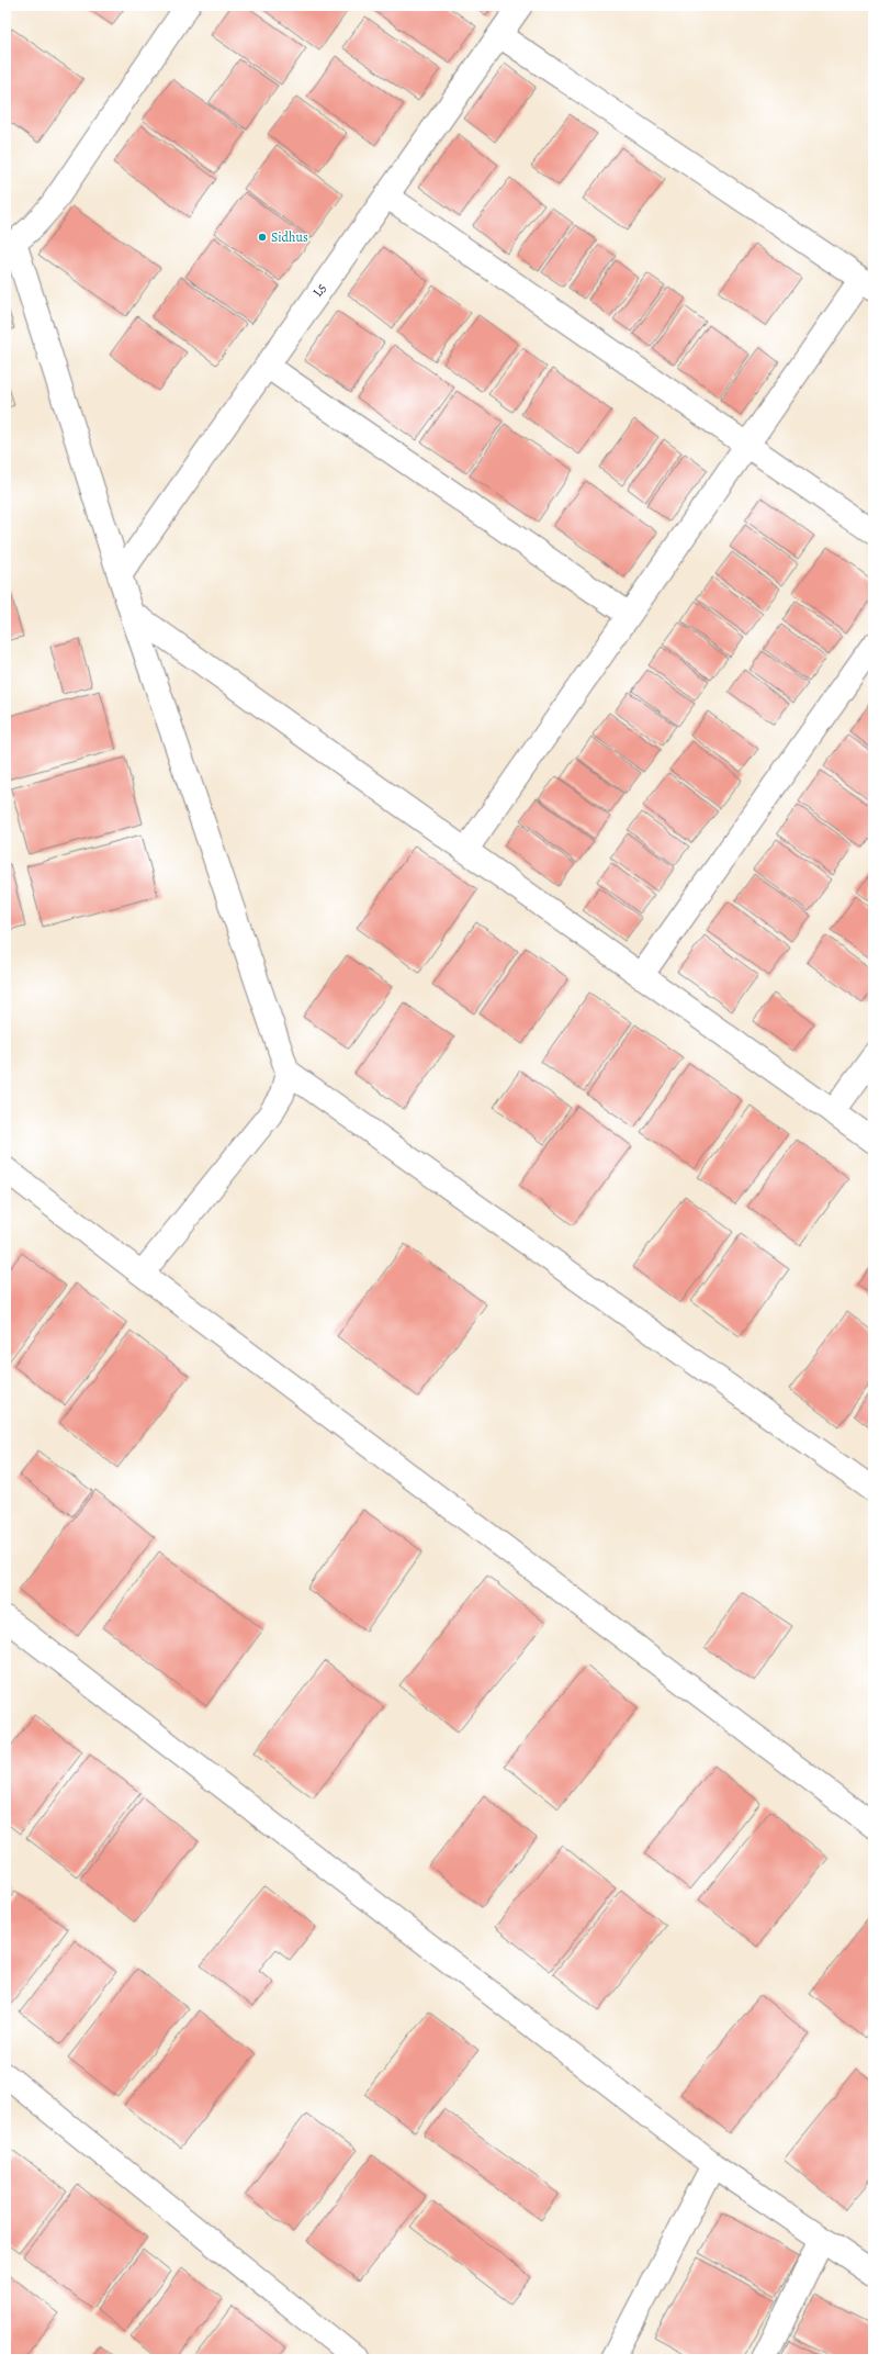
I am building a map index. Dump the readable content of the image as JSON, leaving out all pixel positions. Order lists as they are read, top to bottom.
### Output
{
  "streets": {
    "street": ["L5"]
  },
  "places": ["Sidhus"]
}
